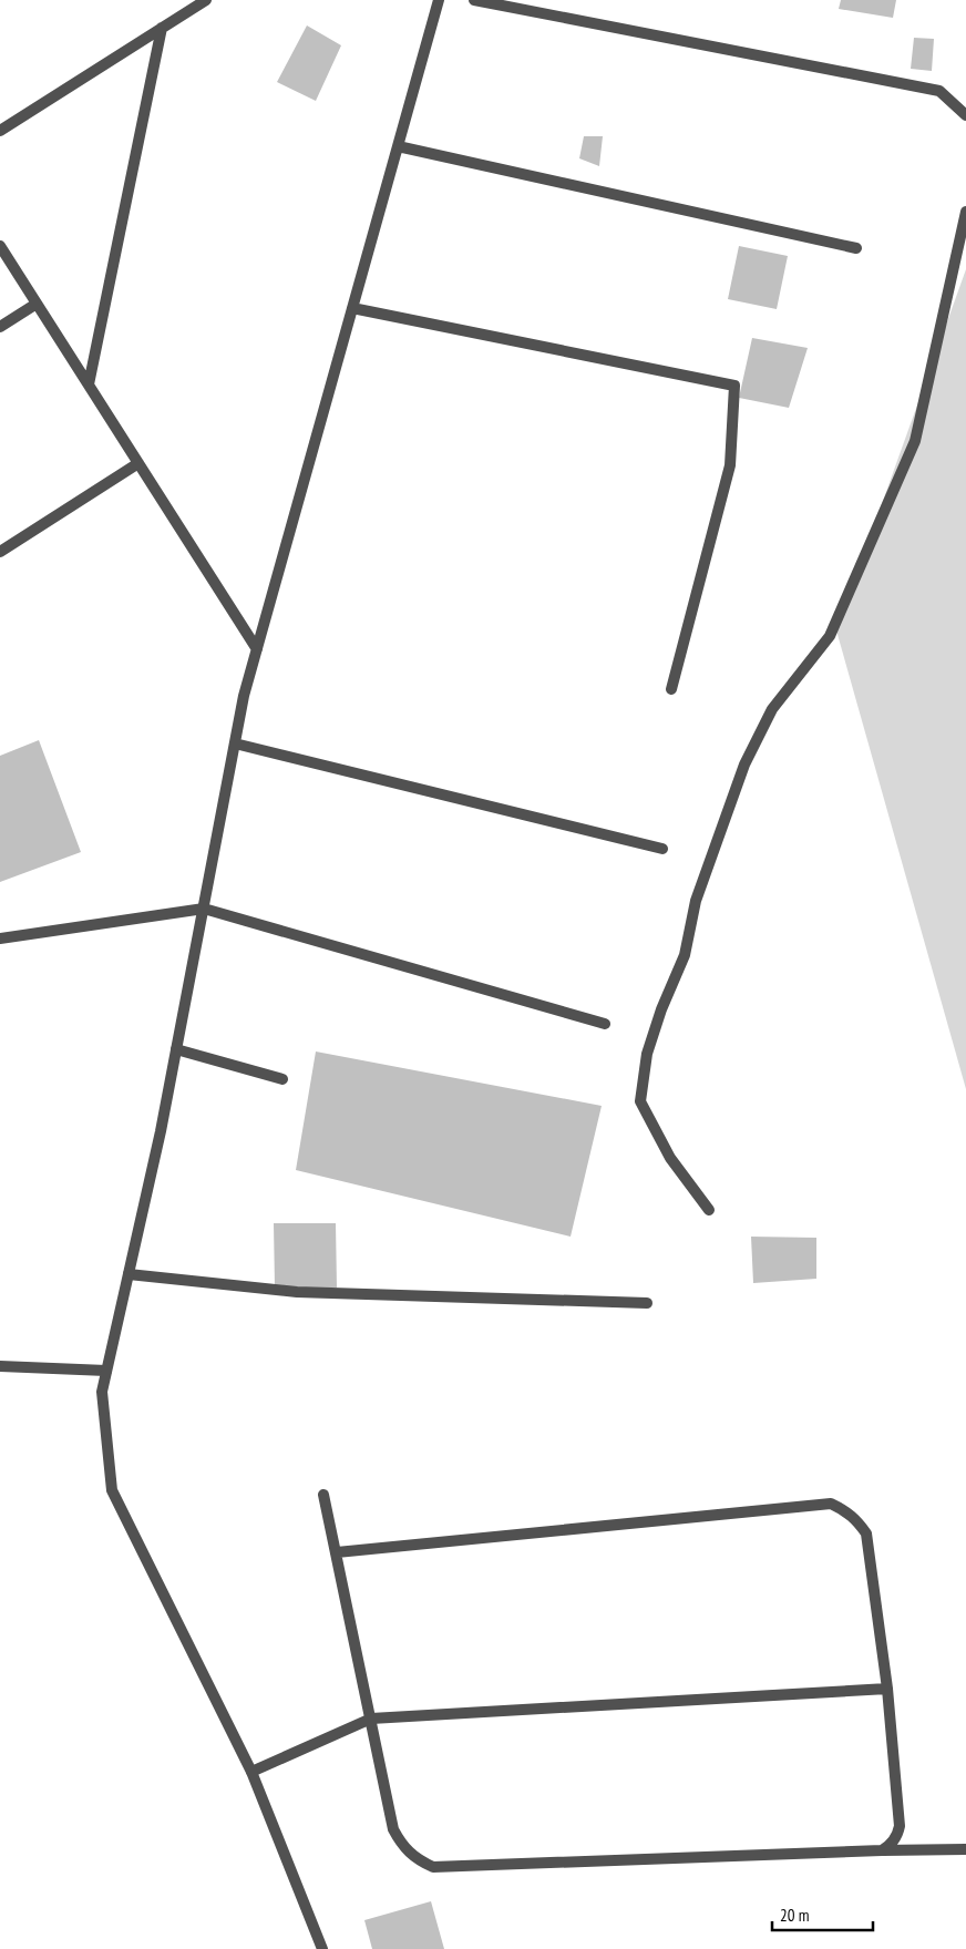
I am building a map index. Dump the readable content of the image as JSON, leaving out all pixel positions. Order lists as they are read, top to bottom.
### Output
{
  "scale_bar": "20 m"
}
